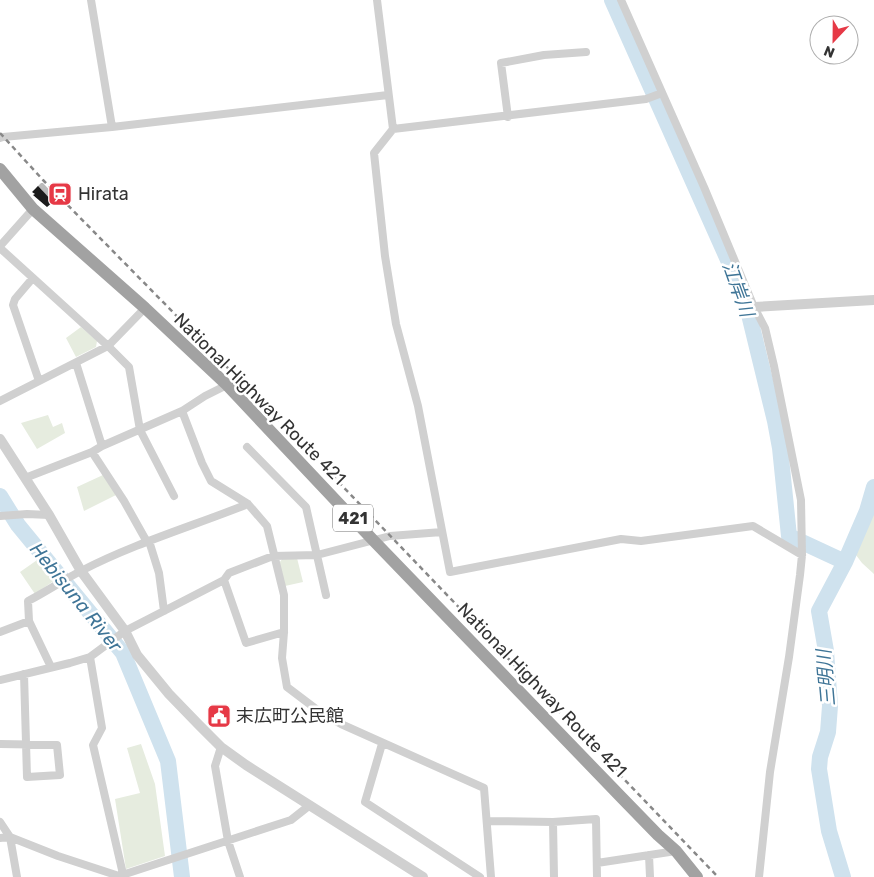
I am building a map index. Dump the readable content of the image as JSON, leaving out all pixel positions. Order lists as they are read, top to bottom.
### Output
{
  "streets": {
    "highway": ["National Highway Route 421", "421"]
  },
  "water": ["江岸川", "Hebisuna River", "三明川"],
  "places": {
    "station": ["Hirata"],
    "public building": ["末広町公民館"]
  },
  "north": "bottom"
}
